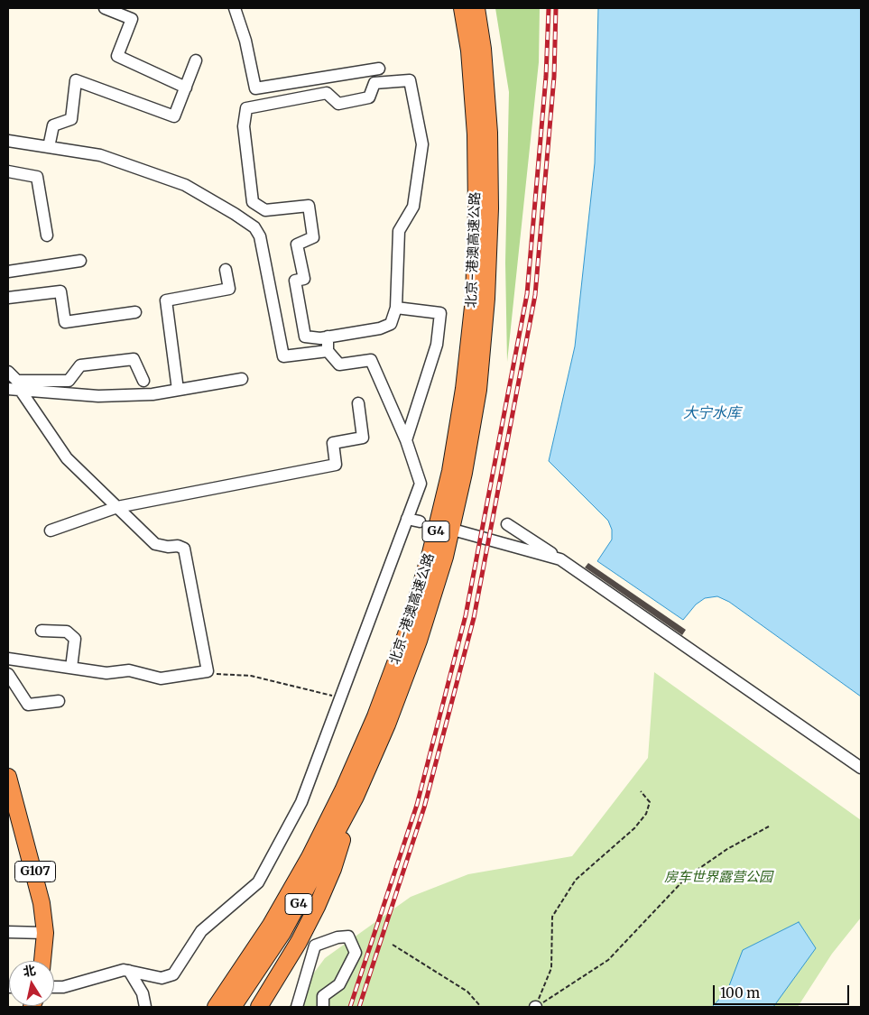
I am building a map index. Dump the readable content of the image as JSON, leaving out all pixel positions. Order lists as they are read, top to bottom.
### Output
{
  "streets": {
    "highway": ["北京-港澳高速公路", "G4", "G107"]
  },
  "water": ["大宁水库"],
  "parks": ["房车世界露营公园"],
  "scale_bar": "100 m",
  "north": "top"
}
